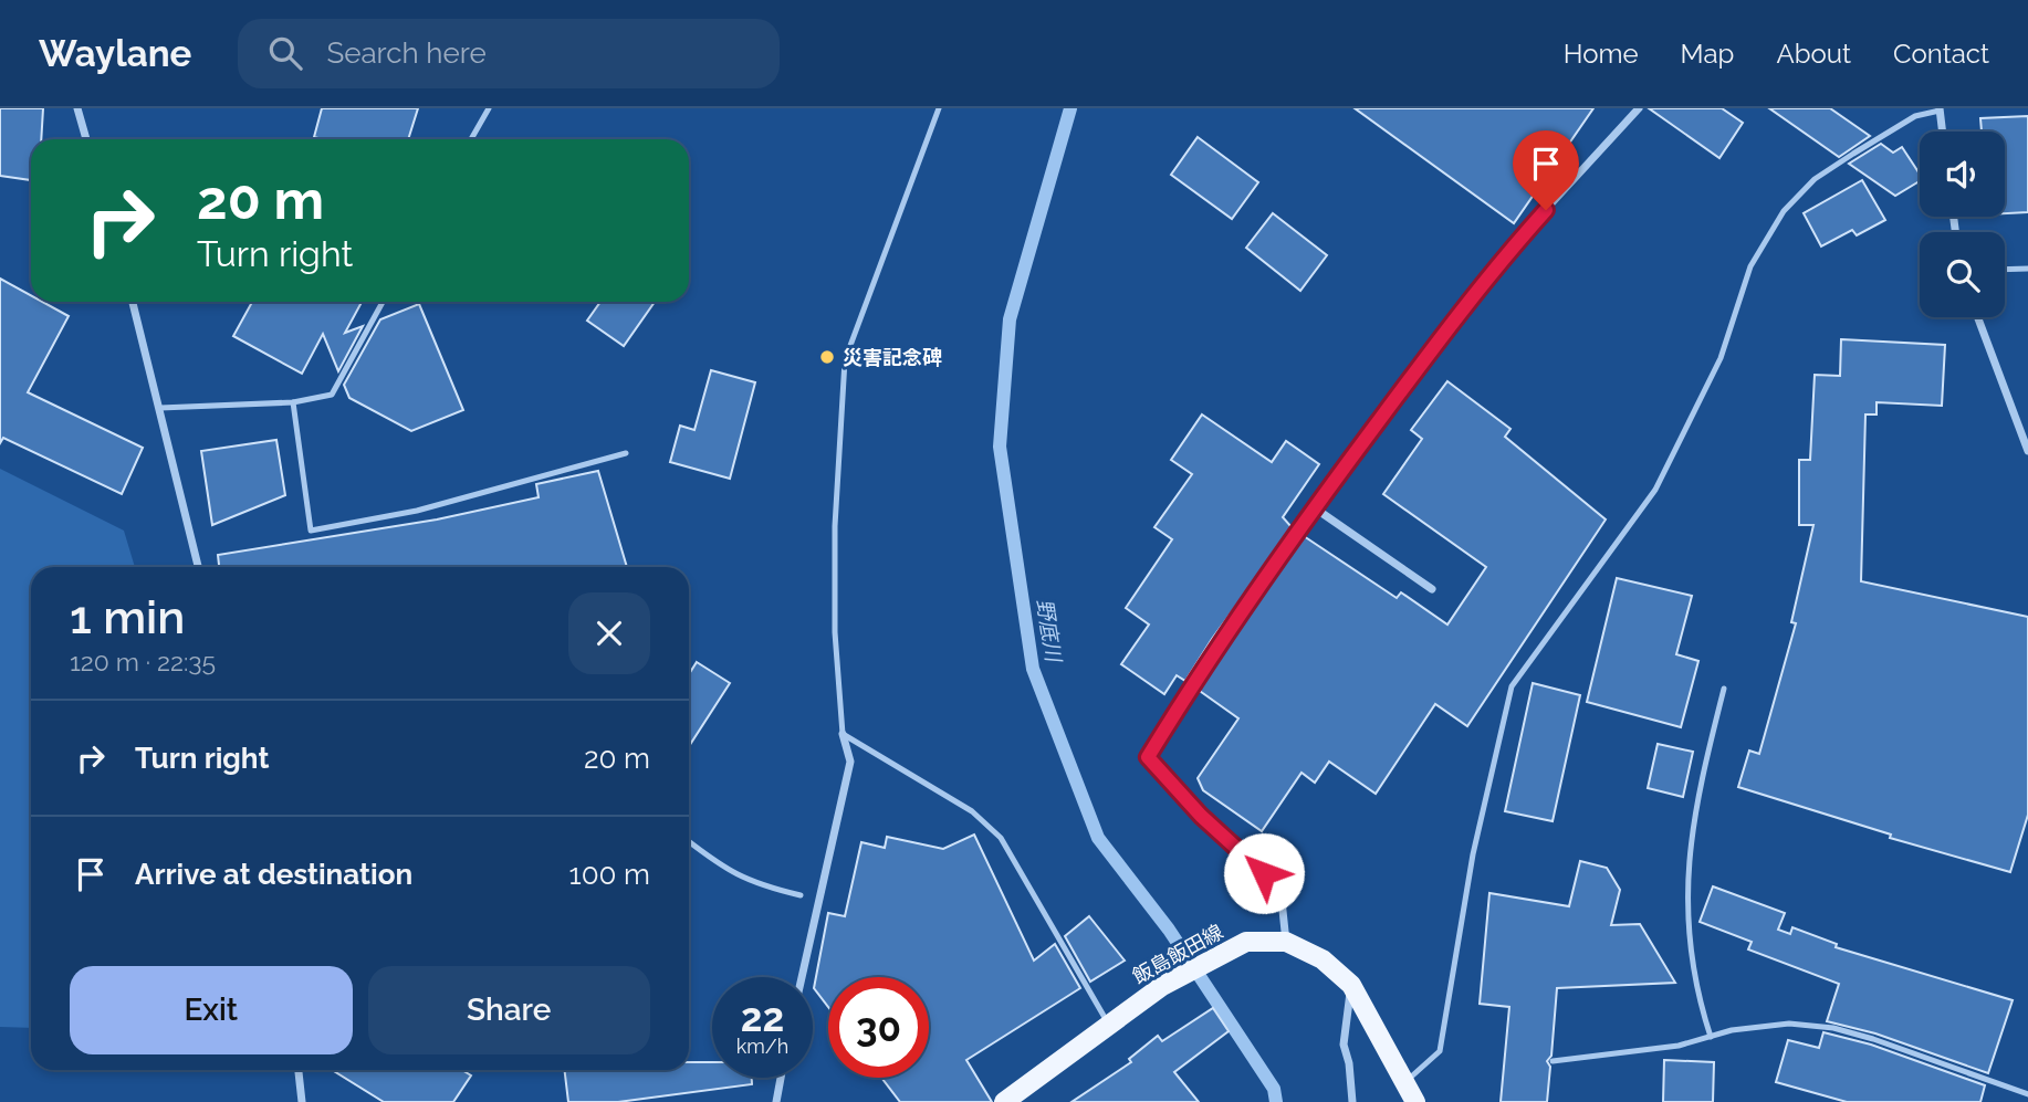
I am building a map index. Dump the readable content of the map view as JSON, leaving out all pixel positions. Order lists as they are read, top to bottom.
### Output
{
  "streets": {
    "main road": ["飯島飯田線"]
  },
  "water": ["野底川"],
  "places": ["災害記念碑"],
  "page": {
    "header": "Waylane",
    "search": "Search here",
    "nav": [
      "Home",
      "Map",
      "About",
      "Contact"
    ],
    "turn": ["20 m", "Turn right"],
    "heading": ["1 min", "120 m · 22:35"],
    "list": [
      {
        "name": "Turn right",
        "value": "20 m"
      },
      {
        "name": "Arrive at destination",
        "value": "100 m"
      }
    ],
    "buttons": ["Exit", "Share"],
    "speed": "22 km/h",
    "limit": "30"
  }
}
